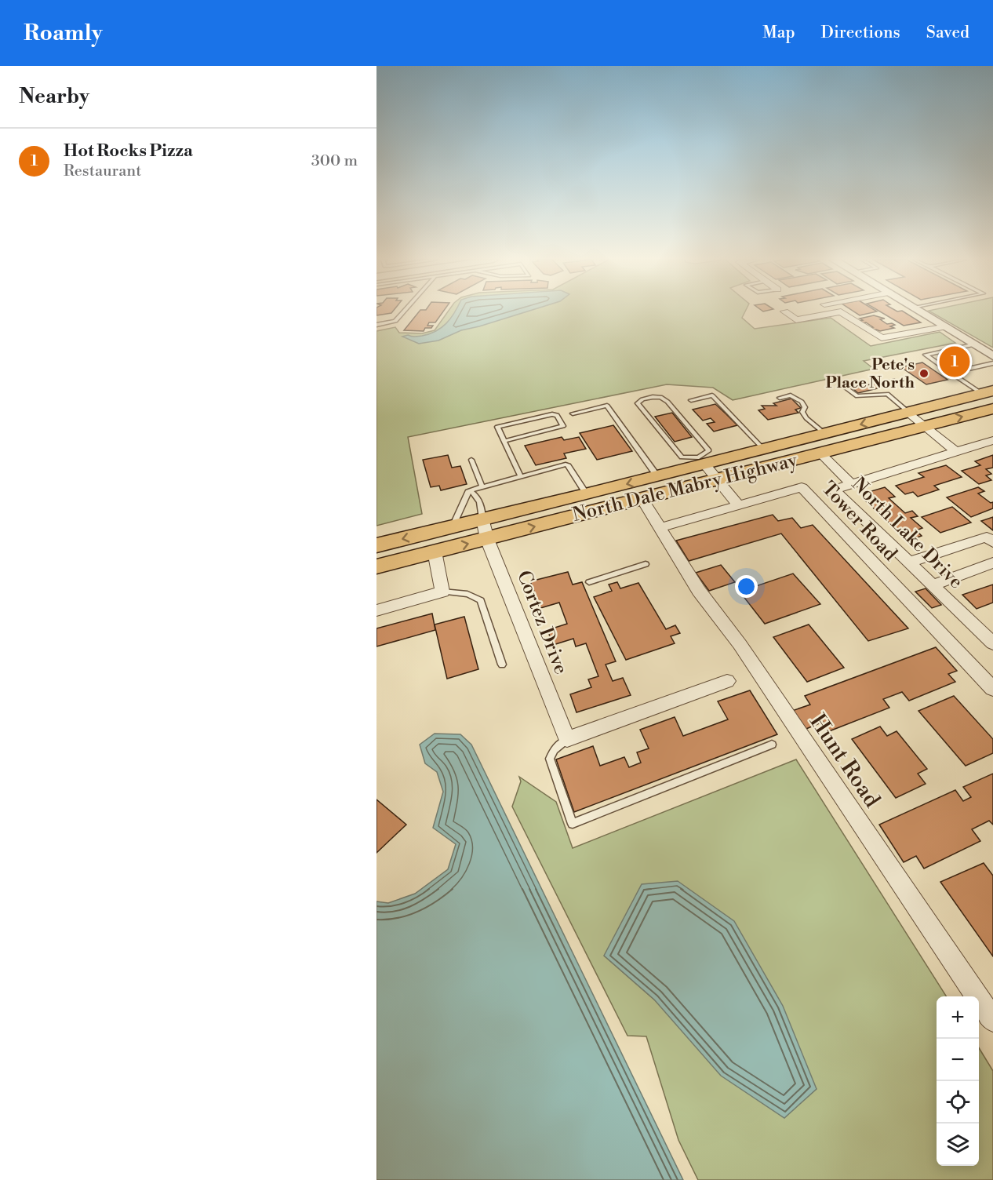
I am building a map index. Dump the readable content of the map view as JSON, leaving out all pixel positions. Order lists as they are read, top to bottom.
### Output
{
  "streets": {
    "main road": ["North Dale Mabry Highway"],
    "street": [
      "Tower Road",
      "North Lake Drive",
      "Cortez Drive",
      "Hunt Road"
    ]
  },
  "crossings": [
    ["North Dale Mabry Highway", "North Lake Drive"],
    ["North Dale Mabry Highway", "Cortez Drive"],
    ["North Dale Mabry Highway", "Hunt Road"],
    ["Tower Road", "Hunt Road"]
  ],
  "places": ["Pete's Place North"],
  "page": {
    "header": "Roamly",
    "nav": ["Map", "Directions", "Saved"],
    "heading": "Nearby",
    "list": [
      {
        "mark": "1",
        "name": "Hot Rocks Pizza",
        "note": "Restaurant",
        "value": "300 m"
      }
    ],
    "pins": "1",
    "map_buttons": ["+", "−"]
  }
}
